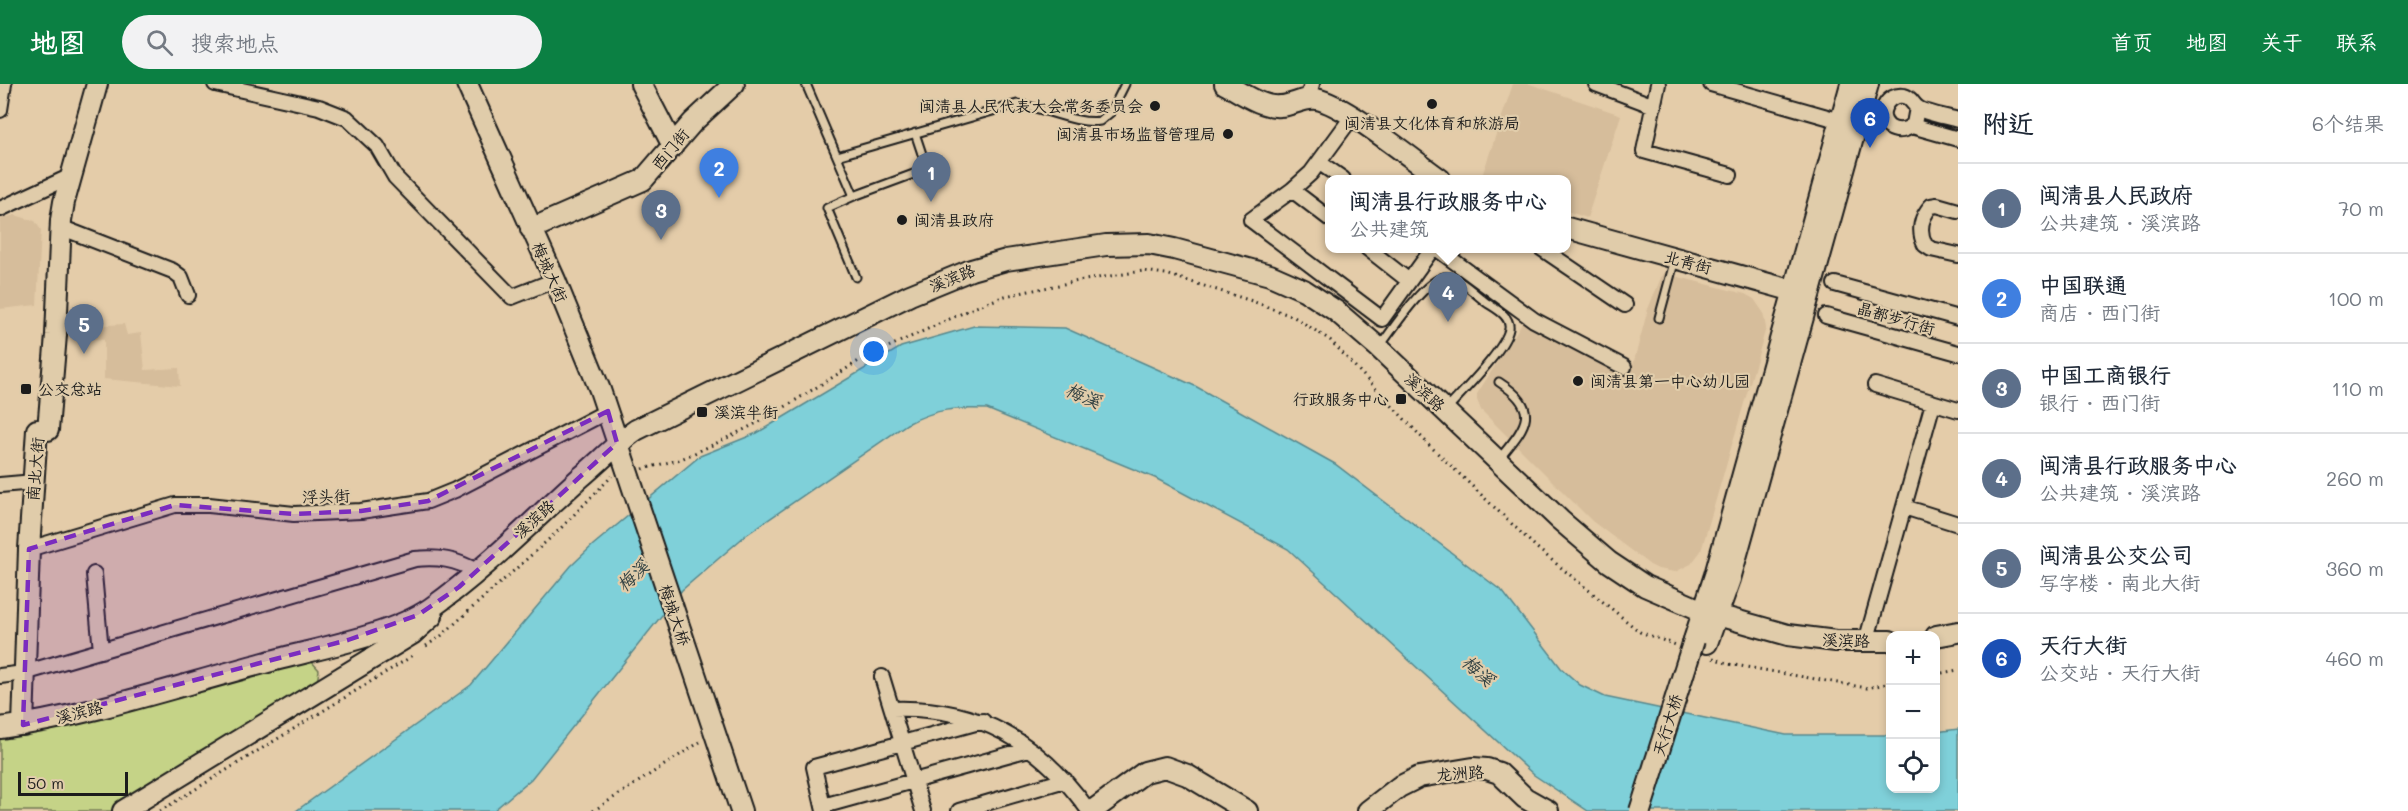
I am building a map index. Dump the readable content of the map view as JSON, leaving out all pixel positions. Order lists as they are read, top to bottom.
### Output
{
  "streets": {
    "street": [
      "西门街",
      "北青街",
      "梅城大街",
      "溪滨路",
      "晶都步行街",
      "南北大街",
      "浮头街",
      "梅城大桥",
      "天行大桥",
      "龙洲路"
    ]
  },
  "crossings": [
    ["西门街", "梅城大街"],
    ["梅城大街", "溪滨路"],
    ["梅城大街", "浮头街"],
    ["梅城大街", "梅城大桥"],
    ["溪滨路", "南北大街"],
    ["南北大街", "浮头街"]
  ],
  "water": ["梅溪"],
  "places": {
    "other": [
      "闽清县文化体育和旅游局",
      "闽清县人民代表大会常务委员会",
      "闽清县市场监督管理局",
      "闽清县政府",
      "闽清县第一中心幼儿园"
    ],
    "transit": ["公交总站", "行政服务中心", "溪滨半街"]
  },
  "scale_bar": "50 m",
  "page": {
    "header": "地图",
    "search": "搜索地点",
    "nav": [
      "首页",
      "地图",
      "关于",
      "联系"
    ],
    "heading": ["附近", "6个结果"],
    "pins": [
      "6",
      "2",
      "1",
      "3",
      "4",
      "5"
    ],
    "list": [
      {
        "mark": "1",
        "name": "闽清县人民政府",
        "note": "公共建筑 · 溪滨路",
        "value": "70 m"
      },
      {
        "mark": "2",
        "name": "中国联通",
        "note": "商店 · 西门街",
        "value": "100 m"
      },
      {
        "mark": "3",
        "name": "中国工商银行",
        "note": "银行 · 西门街",
        "value": "110 m"
      },
      {
        "mark": "4",
        "name": "闽清县行政服务中心",
        "note": "公共建筑 · 溪滨路",
        "value": "260 m"
      },
      {
        "mark": "5",
        "name": "闽清县公交公司",
        "note": "写字楼 · 南北大街",
        "value": "360 m"
      },
      {
        "mark": "6",
        "name": "天行大街",
        "note": "公交站 · 天行大街",
        "value": "460 m"
      }
    ],
    "popup": ["闽清县行政服务中心", "公共建筑"],
    "map_buttons": ["+", "−"],
    "scale": "50 m"
  }
}
